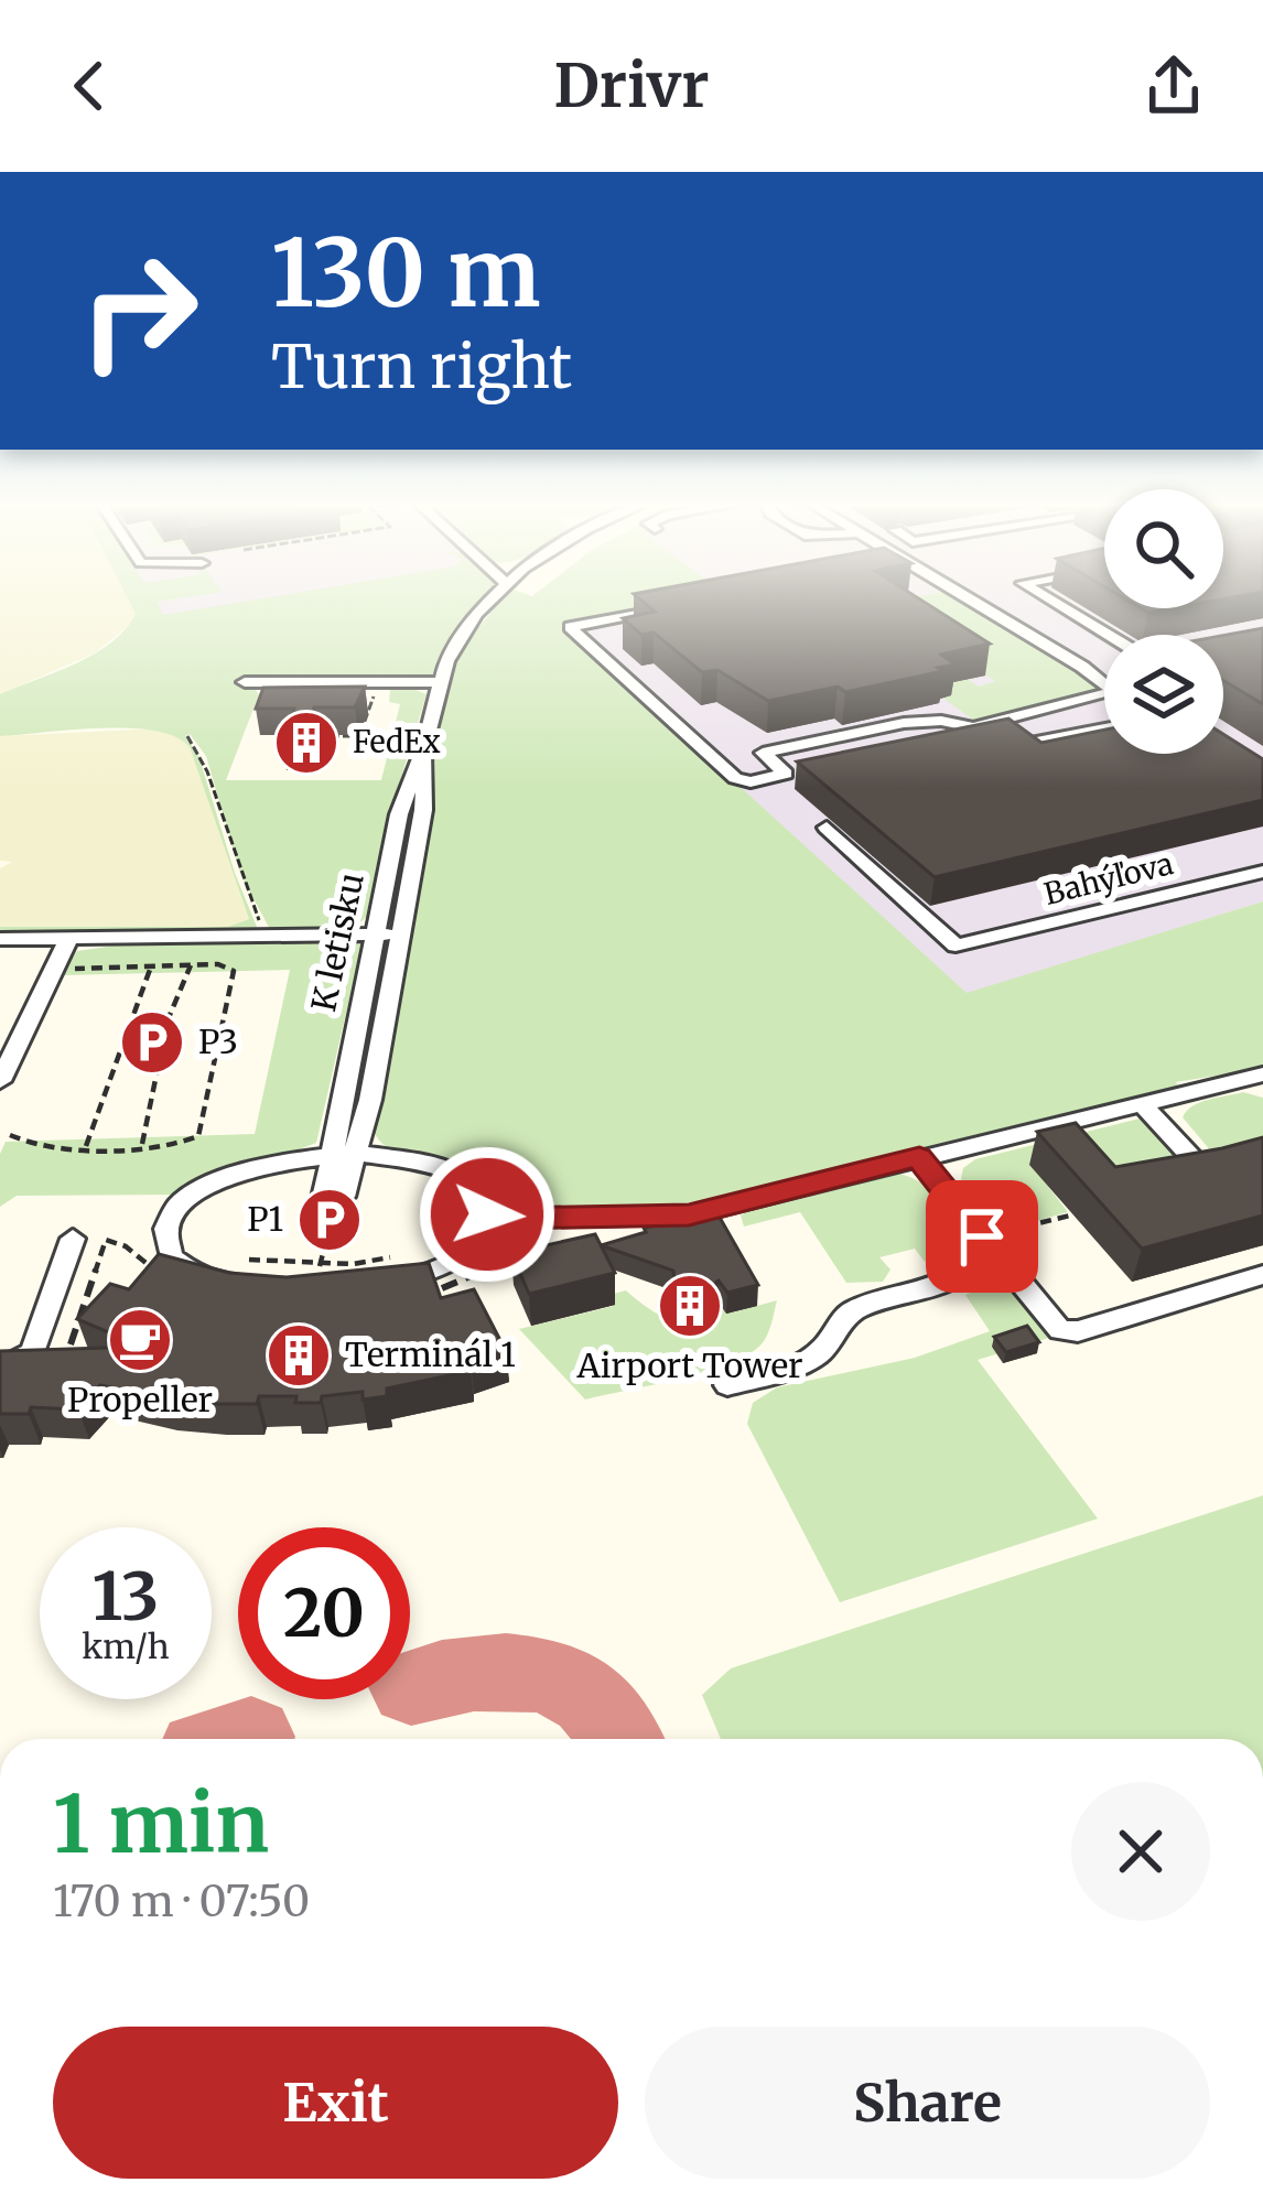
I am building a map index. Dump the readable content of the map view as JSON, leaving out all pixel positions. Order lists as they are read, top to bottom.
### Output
{
  "streets": {
    "street": ["Bahýľova", "K letisku"]
  },
  "places": {
    "building": ["FedEx", "Airport Tower", "Terminál 1"],
    "parking": ["P3", "P1"],
    "cafe": ["Propeller"]
  },
  "page": {
    "header": "Drivr",
    "turn": ["130 m", "Turn right"],
    "speed": "13 km/h",
    "limit": "20",
    "heading": ["1 min", "170 m · 07:50"],
    "buttons": ["Exit", "Share"]
  }
}
